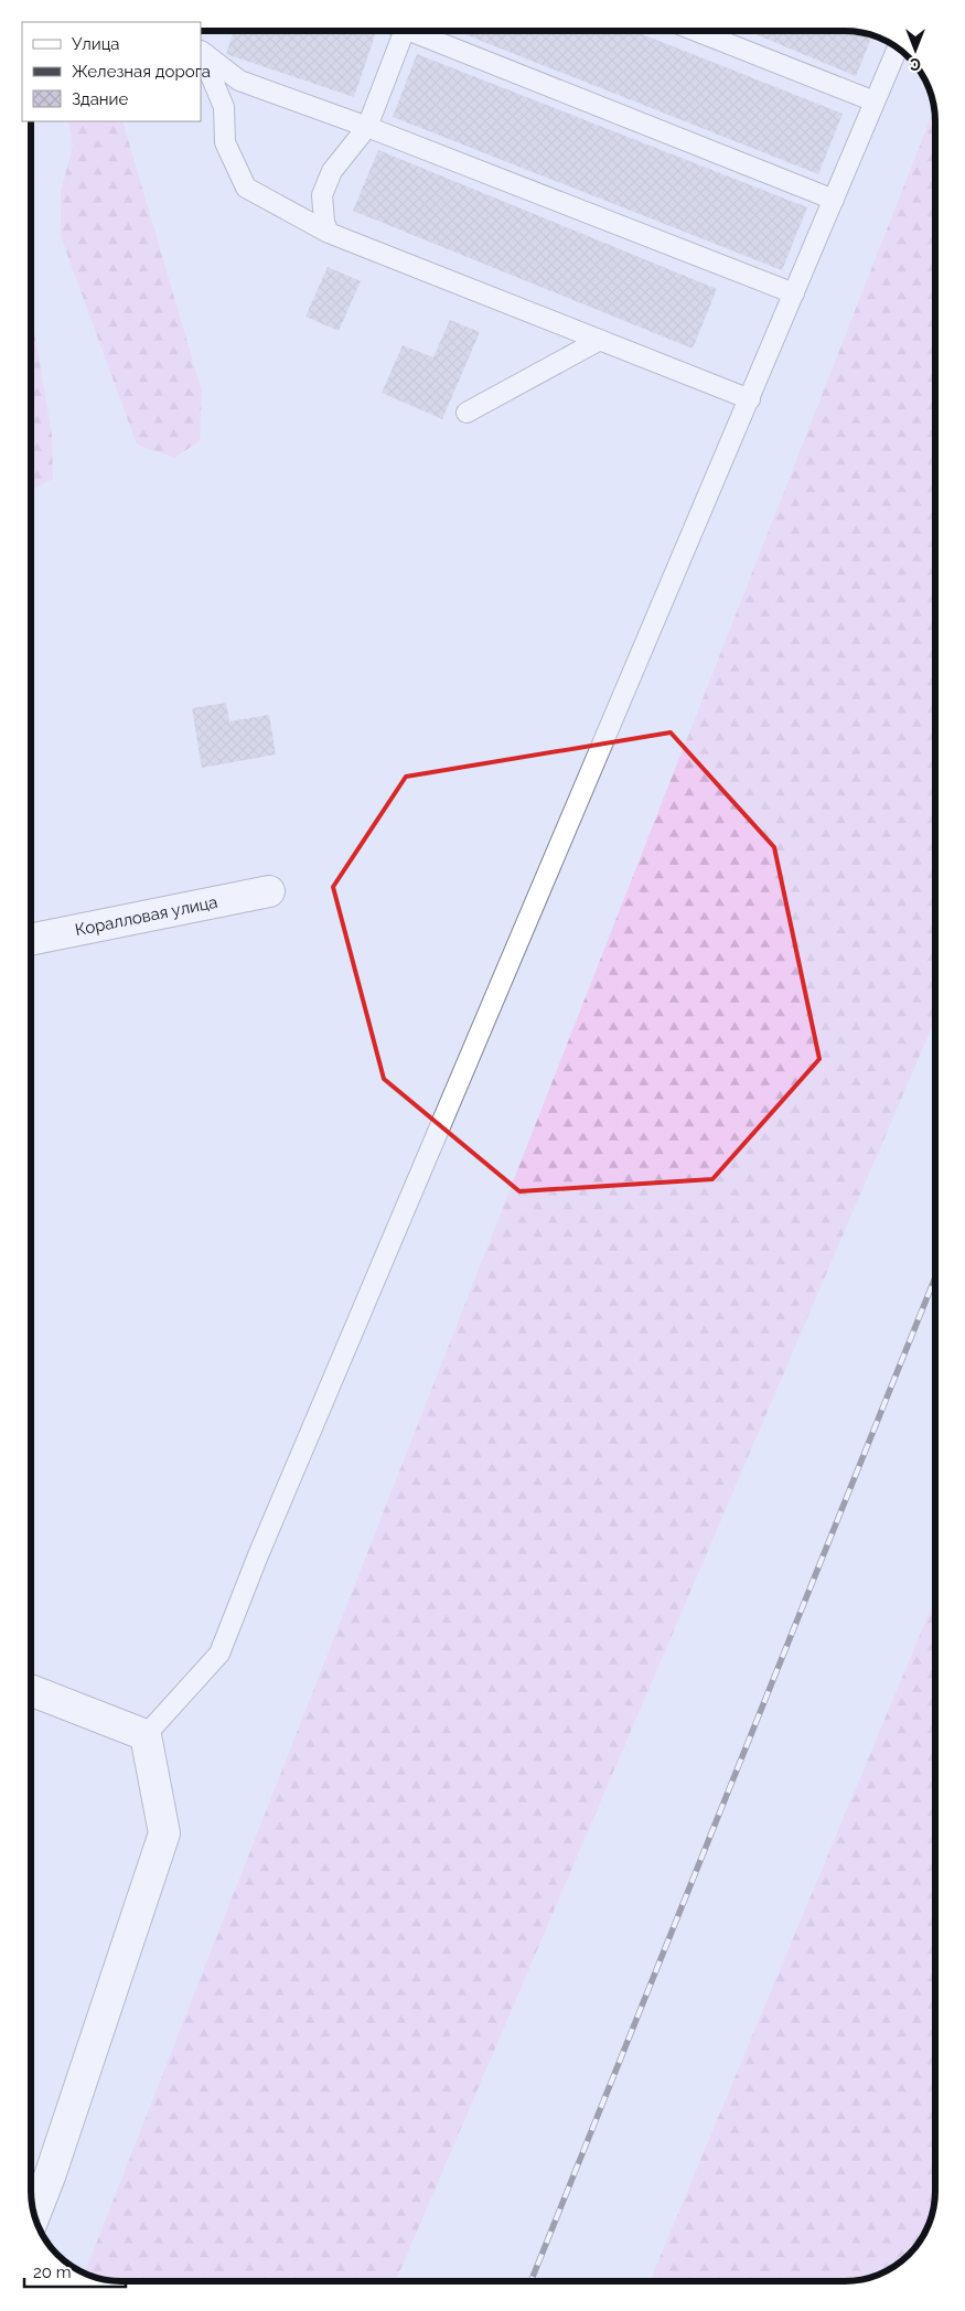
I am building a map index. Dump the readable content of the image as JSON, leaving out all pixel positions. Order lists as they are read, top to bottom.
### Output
{
  "streets": {
    "street": ["Коралловая улица"]
  },
  "legend": ["Улица", "Железная дорога", "Здание"],
  "scale_bar": "20 m",
  "north": "bottom"
}
